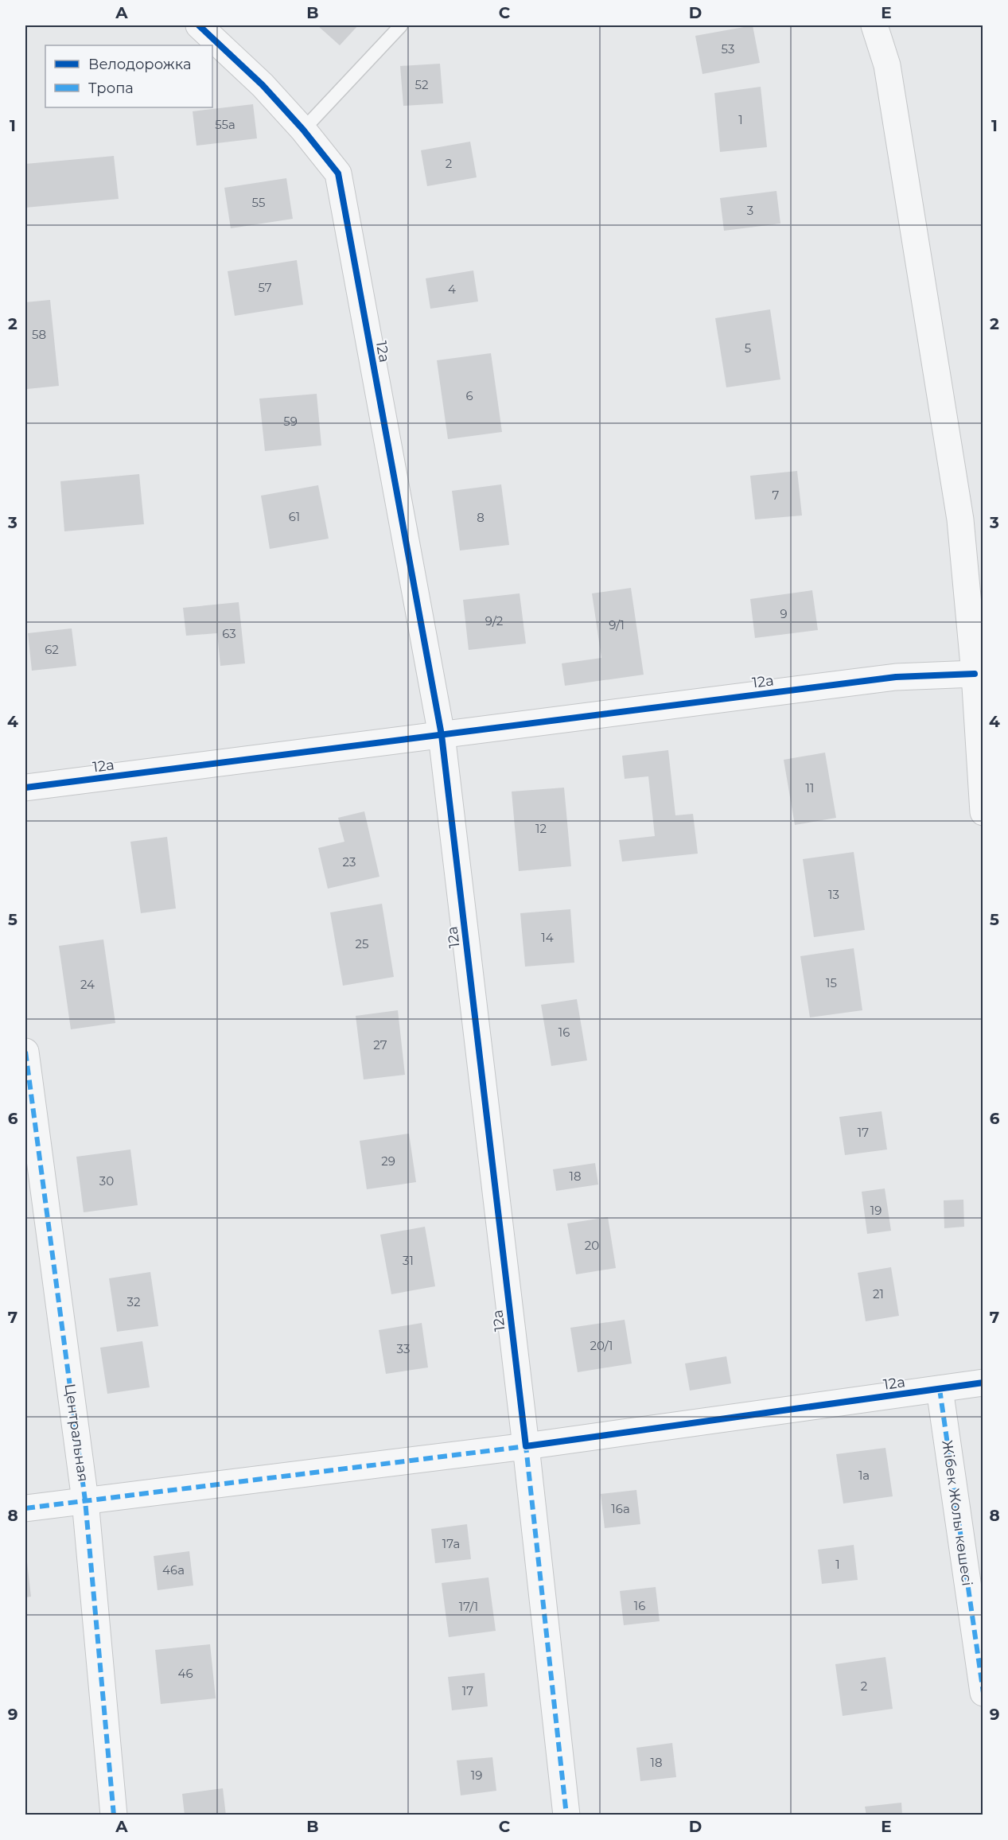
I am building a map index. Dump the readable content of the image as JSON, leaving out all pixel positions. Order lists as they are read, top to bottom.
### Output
{
  "streets": {
    "street": ["12а", "Центральная", "Жібек Жолы көшесі"]
  },
  "crossings": [
    ["12а", "Жібек Жолы көшесі"]
  ],
  "house_numbers": [
    "53",
    "52",
    "1",
    "55а",
    "2",
    "55",
    "3",
    "57",
    "4",
    "58",
    "5",
    "6",
    "59",
    "7",
    "61",
    "8",
    "9",
    "9/2",
    "9/1",
    "63",
    "62",
    "11",
    "12",
    "23",
    "13",
    "14",
    "25",
    "15",
    "24",
    "16",
    "27",
    "17",
    "29",
    "18",
    "30",
    "19",
    "20",
    "31",
    "21",
    "32",
    "20/1",
    "33",
    "1а",
    "16а",
    "17а",
    "1",
    "46а",
    "16",
    "17/1",
    "46",
    "2",
    "17",
    "18",
    "19"
  ],
  "legend": ["Велодорожка", "Тропа"],
  "grid": {
    "columns": [
      "A",
      "B",
      "C",
      "D",
      "E"
    ],
    "rows": [
      "1",
      "2",
      "3",
      "4",
      "5",
      "6",
      "7",
      "8",
      "9"
    ]
  }
}
